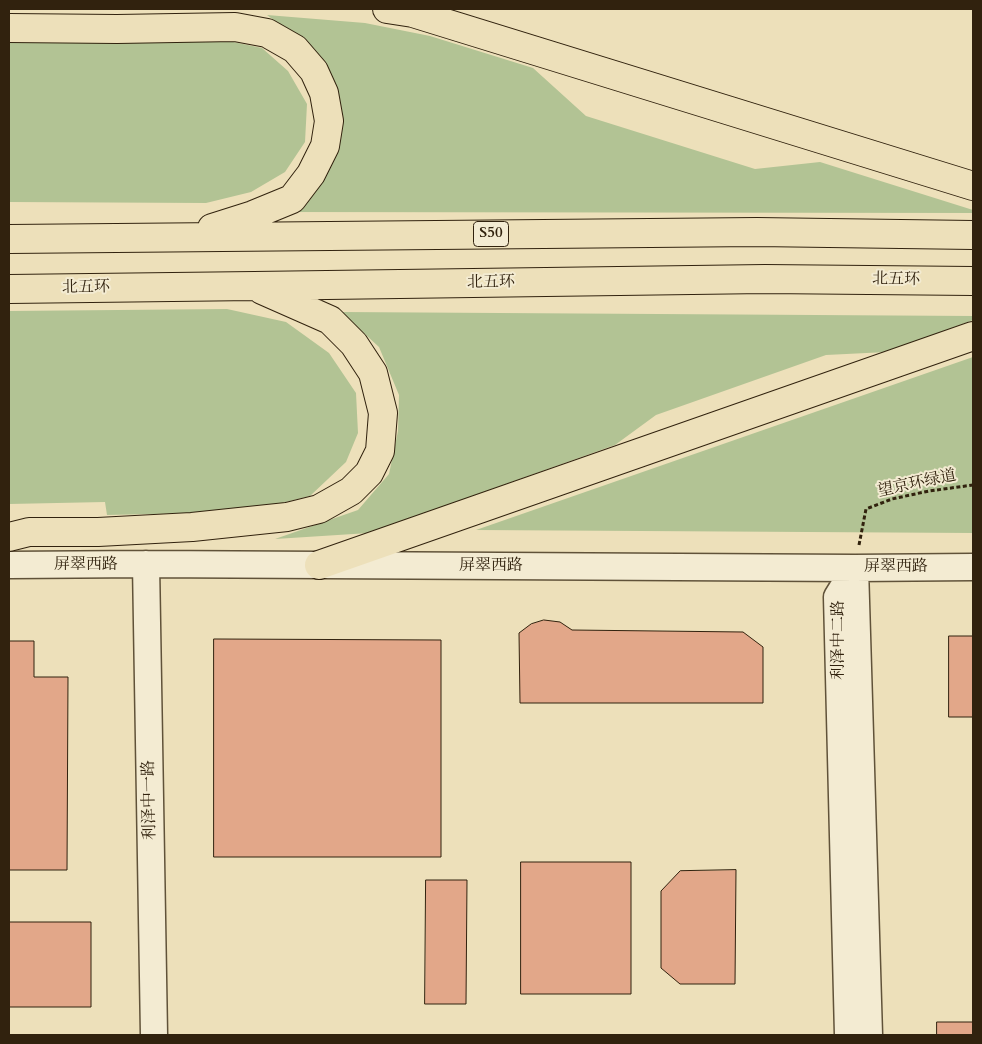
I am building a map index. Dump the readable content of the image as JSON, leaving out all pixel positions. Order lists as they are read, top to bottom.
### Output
{
  "streets": {
    "highway": ["S50", "北五环"],
    "street": ["屏翠西路", "利泽中二路", "利泽中一路"],
    "path": ["望京环绿道"]
  },
  "crossings": [
    ["望京环绿道", "屏翠西路"],
    ["望京环绿道", "利泽中二路"],
    ["屏翠西路", "利泽中二路"],
    ["屏翠西路", "利泽中一路"]
  ]
}
